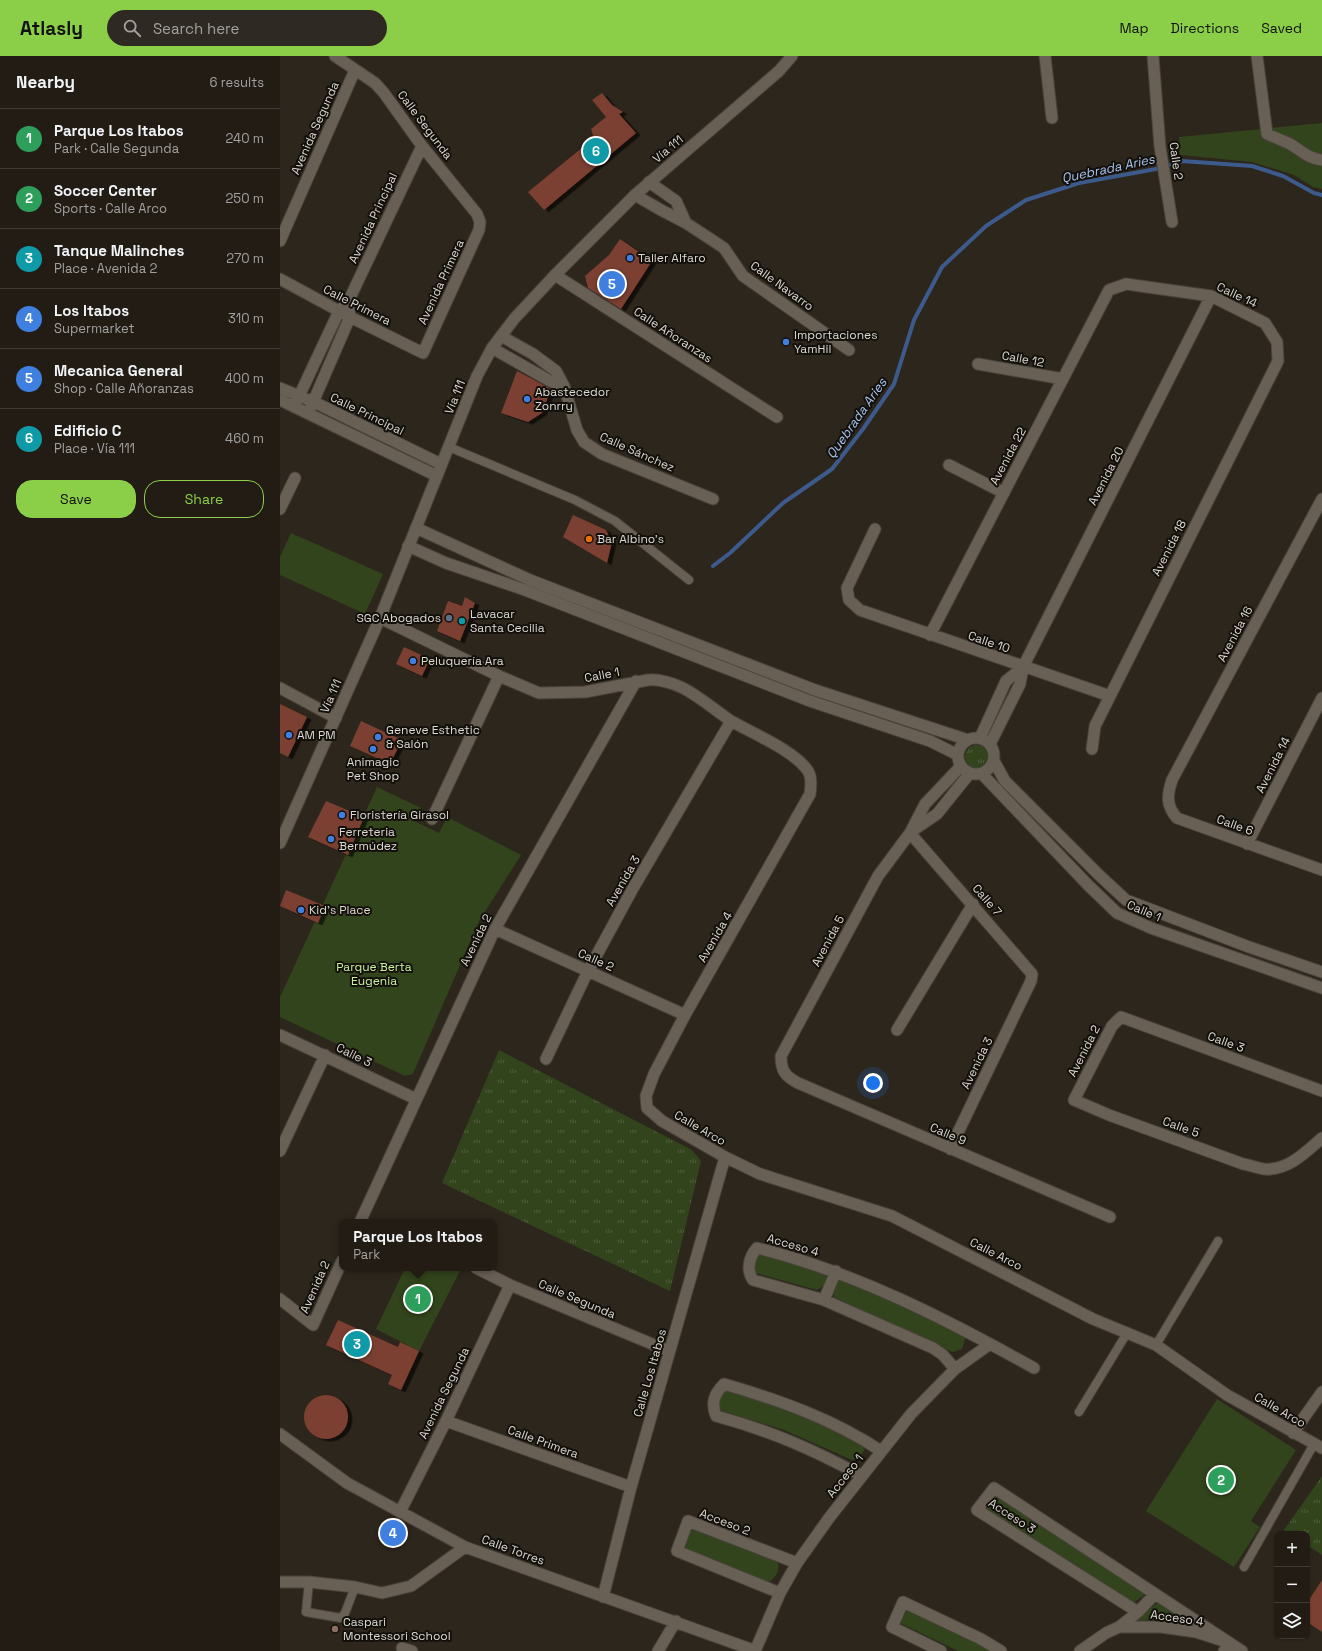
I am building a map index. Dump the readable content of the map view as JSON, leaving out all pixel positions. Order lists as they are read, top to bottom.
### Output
{
  "streets": {
    "street": [
      "Calle Segunda",
      "Avenida Segunda",
      "Vía 111",
      "Calle 2",
      "Avenida Principal",
      "Avenida Primera",
      "Calle Navarro",
      "Calle 14",
      "Calle Primera",
      "Calle Añoranzas",
      "Calle 12",
      "Calle Principal",
      "Calle Sánchez",
      "Avenida 22",
      "Avenida 20",
      "Avenida 18",
      "Avenida 16",
      "Calle 10",
      "Calle 1",
      "Avenida 14",
      "Calle 6",
      "Avenida 3",
      "Calle 7",
      "Avenida 4",
      "Avenida 2",
      "Avenida 5",
      "Calle 3",
      "Calle 5",
      "Calle Arco",
      "Calle 9",
      "Acceso 4",
      "Calle Los Itabos",
      "Acceso 1",
      "Acceso 3",
      "Acceso 2",
      "Calle Torres"
    ]
  },
  "crossings": [
    ["Calle Segunda", "Avenida Segunda"],
    ["Calle Segunda", "Avenida Principal"],
    ["Calle Segunda", "Avenida Primera"],
    ["Calle Segunda", "Calle Los Itabos"],
    ["Avenida Segunda", "Calle Primera"],
    ["Avenida Segunda", "Calle Torres"],
    ["Vía 111", "Calle Navarro"],
    ["Vía 111", "Calle Añoranzas"],
    ["Vía 111", "Calle Principal"],
    ["Vía 111", "Calle Sánchez"],
    ["Vía 111", "Calle 1"],
    ["Calle 2", "Avenida 3"],
    ["Calle 2", "Avenida 4"],
    ["Calle 2", "Avenida 2"],
    ["Avenida Principal", "Calle Primera"],
    ["Avenida Principal", "Calle Principal"],
    ["Avenida Primera", "Calle Primera"],
    ["Calle 14", "Avenida 22"],
    ["Calle 14", "Avenida 20"],
    ["Calle 14", "Avenida 18"],
    ["Calle Primera", "Calle Los Itabos"],
    ["Calle 12", "Avenida 22"],
    ["Avenida 22", "Calle 10"],
    ["Avenida 20", "Calle 10"],
    ["Avenida 18", "Calle 10"],
    ["Avenida 16", "Calle 6"],
    ["Calle 1", "Avenida 3"],
    ["Calle 1", "Avenida 4"],
    ["Calle 1", "Avenida 2"],
    ["Avenida 14", "Calle 6"],
    ["Avenida 3", "Calle 7"],
    ["Avenida 3", "Calle 9"],
    ["Calle 7", "Avenida 5"],
    ["Avenida 4", "Calle Arco"],
    ["Avenida 2", "Calle 3"],
    ["Avenida 2", "Calle 5"],
    ["Avenida 5", "Calle 9"],
    ["Calle Arco", "Calle Los Itabos"],
    ["Acceso 4", "Acceso 1"],
    ["Acceso 4", "Acceso 3"],
    ["Calle Los Itabos", "Calle Torres"],
    ["Acceso 1", "Acceso 2"],
    ["Acceso 1", "Calle Torres"]
  ],
  "water": ["Quebrada Aries"],
  "parks": ["Parque Berta Eugenia"],
  "places": [
    "Taller Alfaro",
    "Importaciones YamHil",
    "Abastecedor Zonrry",
    "Bar Albino's",
    "SGC Abogados",
    "Lavacar Santa Cecilia",
    "Peluquería Ara",
    "AM PM",
    "Geneve Esthetic & Salón",
    "Animagic Pet Shop",
    "Floristería Girasol",
    "Ferreteria Bermúdez",
    "Kid's Place",
    "Caspari Montessori School"
  ],
  "page": {
    "header": "Atlasly",
    "search": "Search here",
    "nav": ["Map", "Directions", "Saved"],
    "heading": ["Nearby", "6 results"],
    "list": [
      {
        "mark": "1",
        "name": "Parque Los Itabos",
        "note": "Park · Calle Segunda",
        "value": "240 m"
      },
      {
        "mark": "2",
        "name": "Soccer Center",
        "note": "Sports · Calle Arco",
        "value": "250 m"
      },
      {
        "mark": "3",
        "name": "Tanque Malinches",
        "note": "Place · Avenida 2",
        "value": "270 m"
      },
      {
        "mark": "4",
        "name": "Los Itabos",
        "note": "Supermarket",
        "value": "310 m"
      },
      {
        "mark": "5",
        "name": "Mecanica General",
        "note": "Shop · Calle Añoranzas",
        "value": "400 m"
      },
      {
        "mark": "6",
        "name": "Edificio C",
        "note": "Place · Vía 111",
        "value": "460 m"
      }
    ],
    "pins": [
      "6",
      "5",
      "1",
      "3",
      "2",
      "4"
    ],
    "buttons": ["Save", "Share"],
    "popup": ["Parque Los Itabos", "Park"],
    "map_buttons": ["+", "−"]
  }
}
